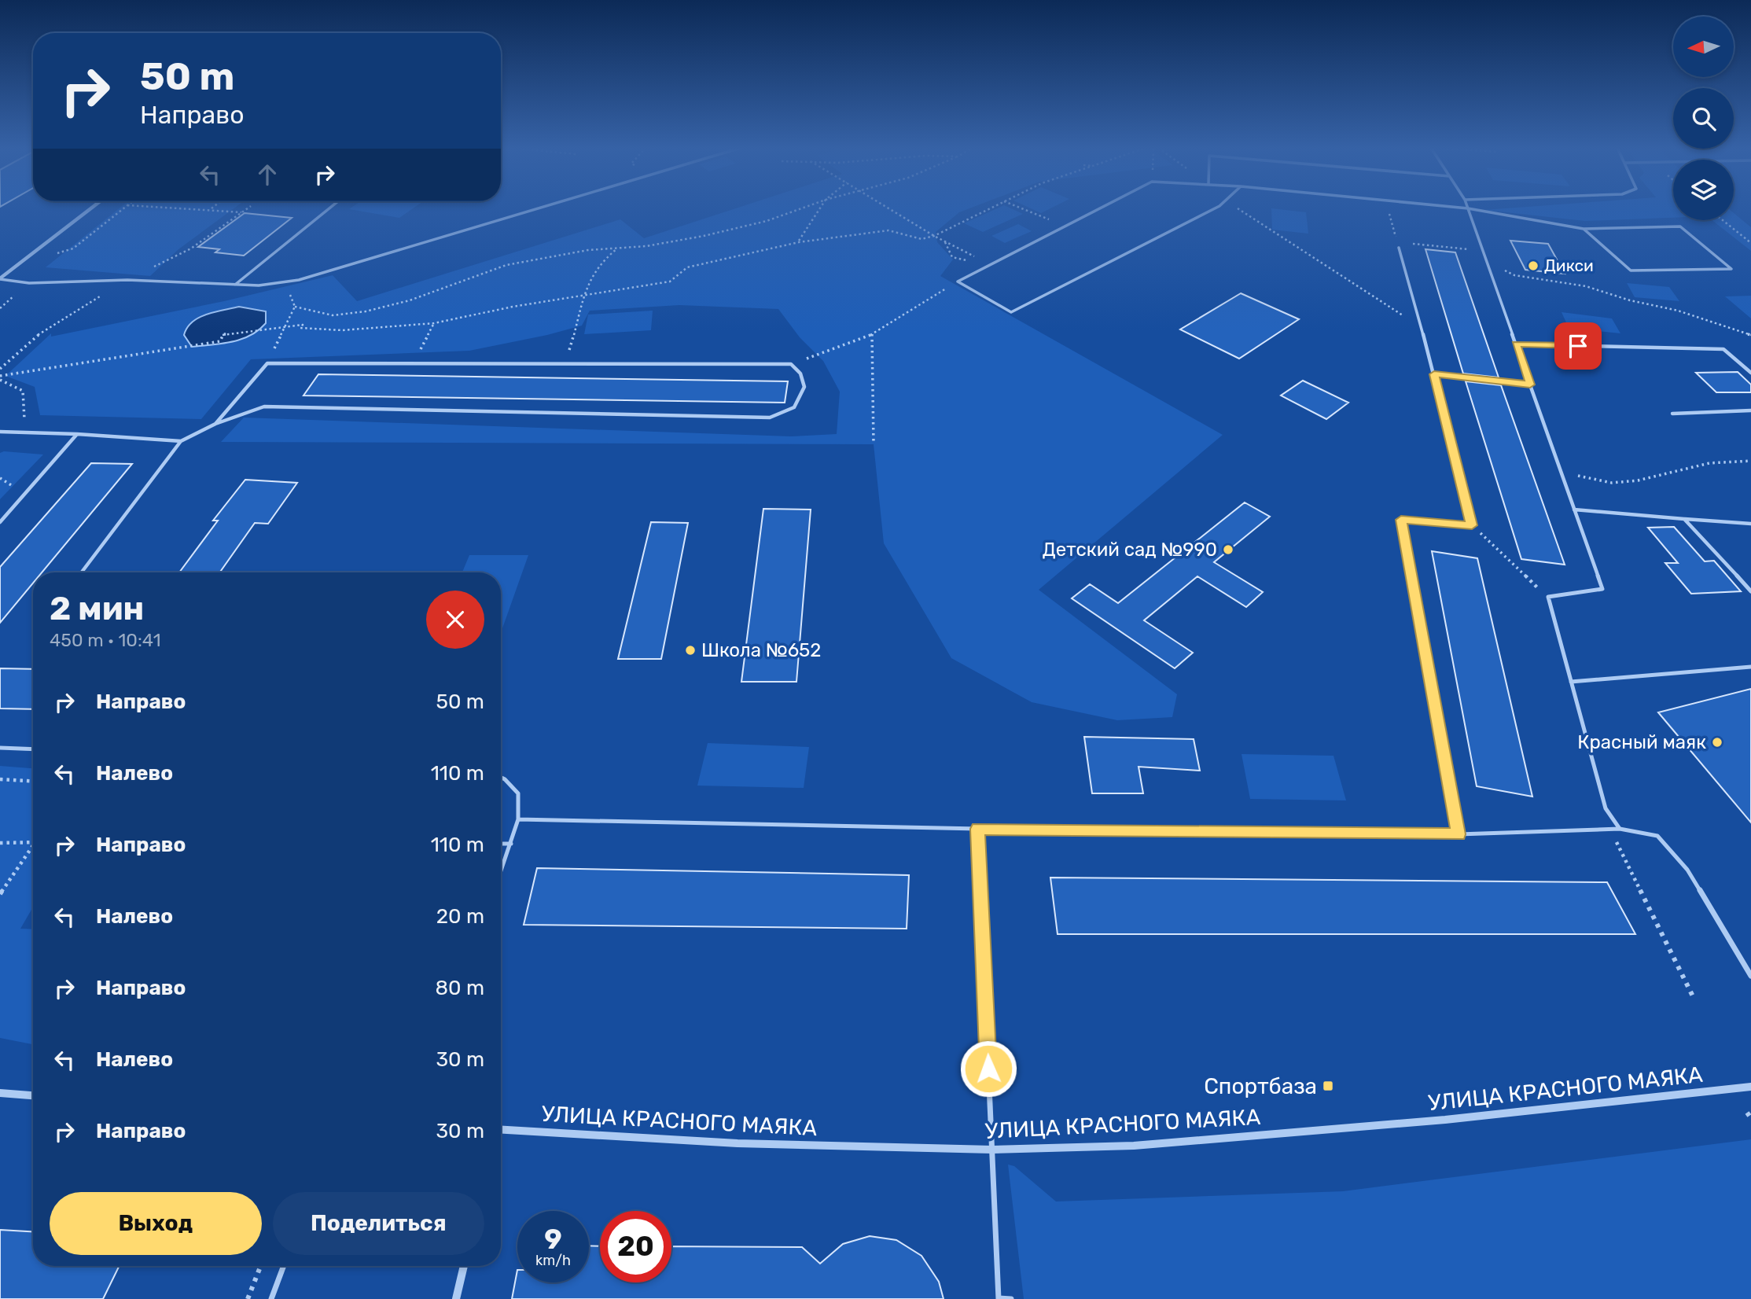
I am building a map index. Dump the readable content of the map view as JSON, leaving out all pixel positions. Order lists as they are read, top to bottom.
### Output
{
  "streets": {
    "street": ["УЛИЦА КРАСНОГО МАЯКА"]
  },
  "places": {
    "other": [
      "Дикси",
      "Детский сад №990",
      "Школа №652",
      "Красный маяк"
    ],
    "transit": ["Спортбаза"]
  },
  "north": "left",
  "page": {
    "turn": ["50 m", "Направо"],
    "heading": ["2 мин", "450 m · 10:41"],
    "list": [
      {
        "name": "Направо",
        "value": "50 m"
      },
      {
        "name": "Налево",
        "value": "110 m"
      },
      {
        "name": "Направо",
        "value": "110 m"
      },
      {
        "name": "Налево",
        "value": "20 m"
      },
      {
        "name": "Направо",
        "value": "80 m"
      },
      {
        "name": "Налево",
        "value": "30 m"
      },
      {
        "name": "Направо",
        "value": "30 m"
      }
    ],
    "buttons": ["Выход", "Поделиться"],
    "speed": "9 km/h",
    "limit": "20"
  }
}
